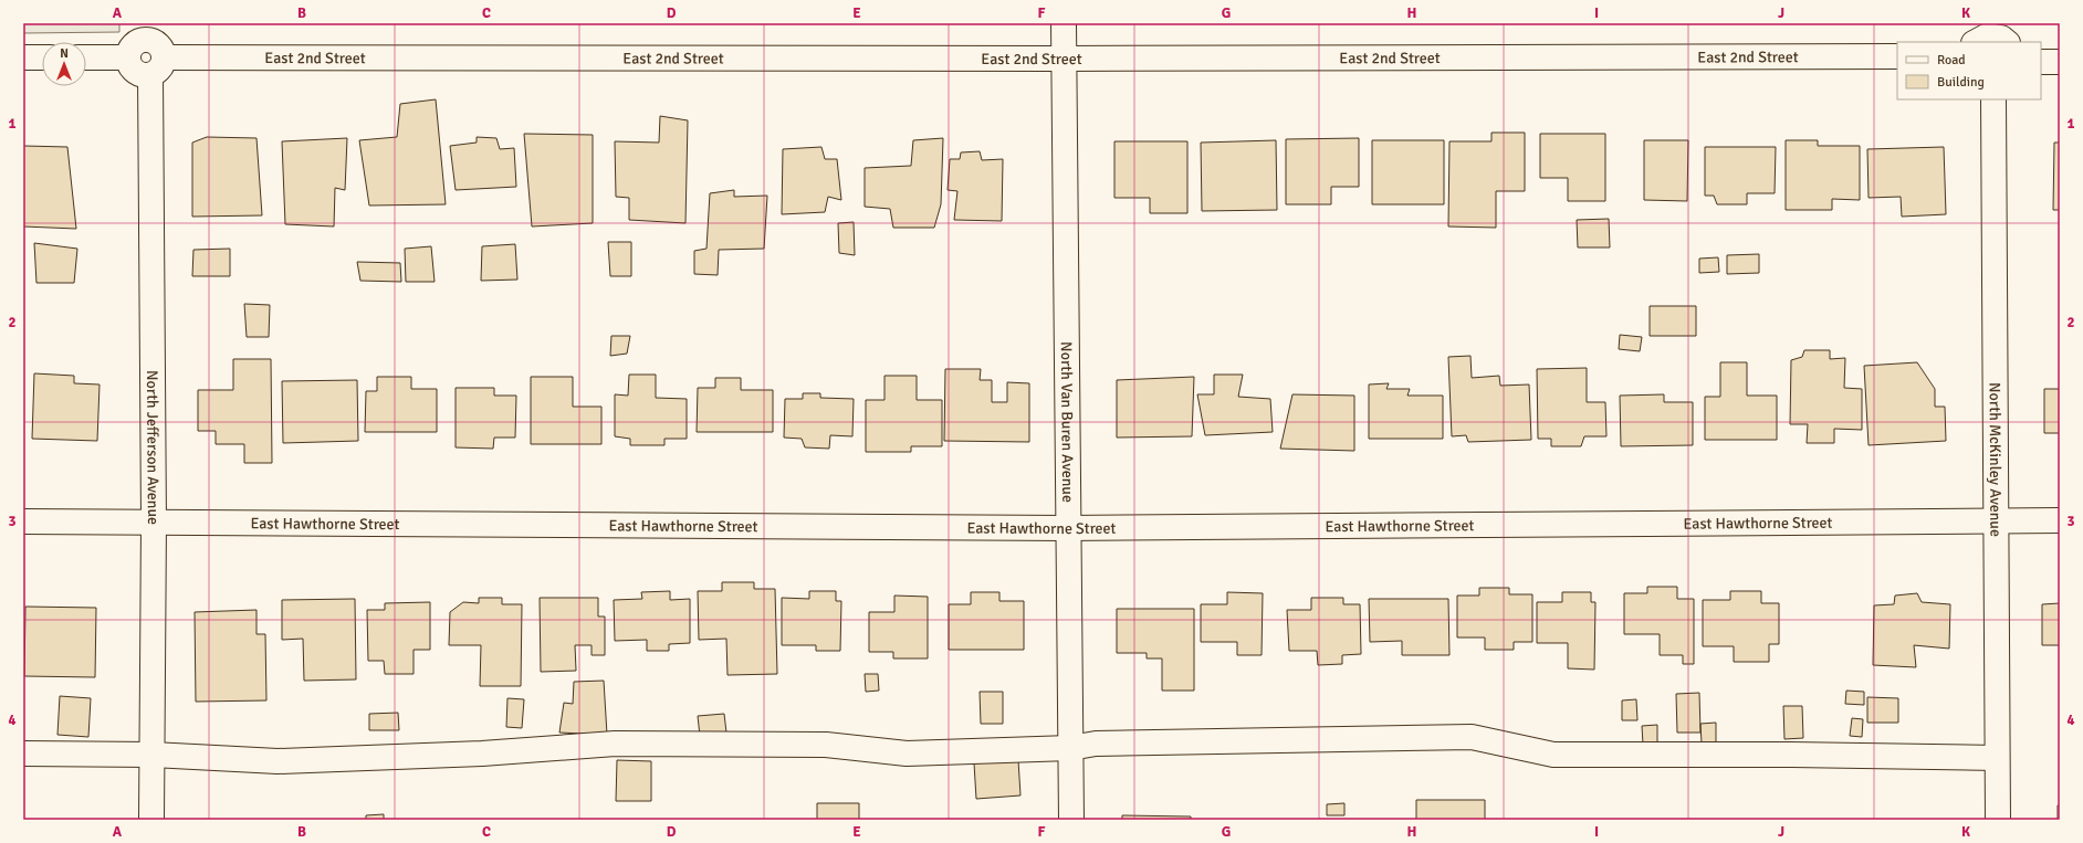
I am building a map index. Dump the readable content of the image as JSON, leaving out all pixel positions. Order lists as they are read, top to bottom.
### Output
{
  "streets": {
    "street": [
      "East 2nd Street",
      "North Van Buren Avenue",
      "North Jefferson Avenue",
      "North McKinley Avenue",
      "East Hawthorne Street"
    ]
  },
  "crossings": [
    ["East 2nd Street", "North Van Buren Avenue"],
    ["East 2nd Street", "North Jefferson Avenue"],
    ["North Van Buren Avenue", "East Hawthorne Street"],
    ["North Jefferson Avenue", "East Hawthorne Street"],
    ["North McKinley Avenue", "East Hawthorne Street"]
  ],
  "legend": ["Road", "Building"],
  "north": "top",
  "grid": {
    "columns": [
      "A",
      "B",
      "C",
      "D",
      "E",
      "F",
      "G",
      "H",
      "I",
      "J",
      "K"
    ],
    "rows": [
      "1",
      "2",
      "3",
      "4"
    ]
  }
}
